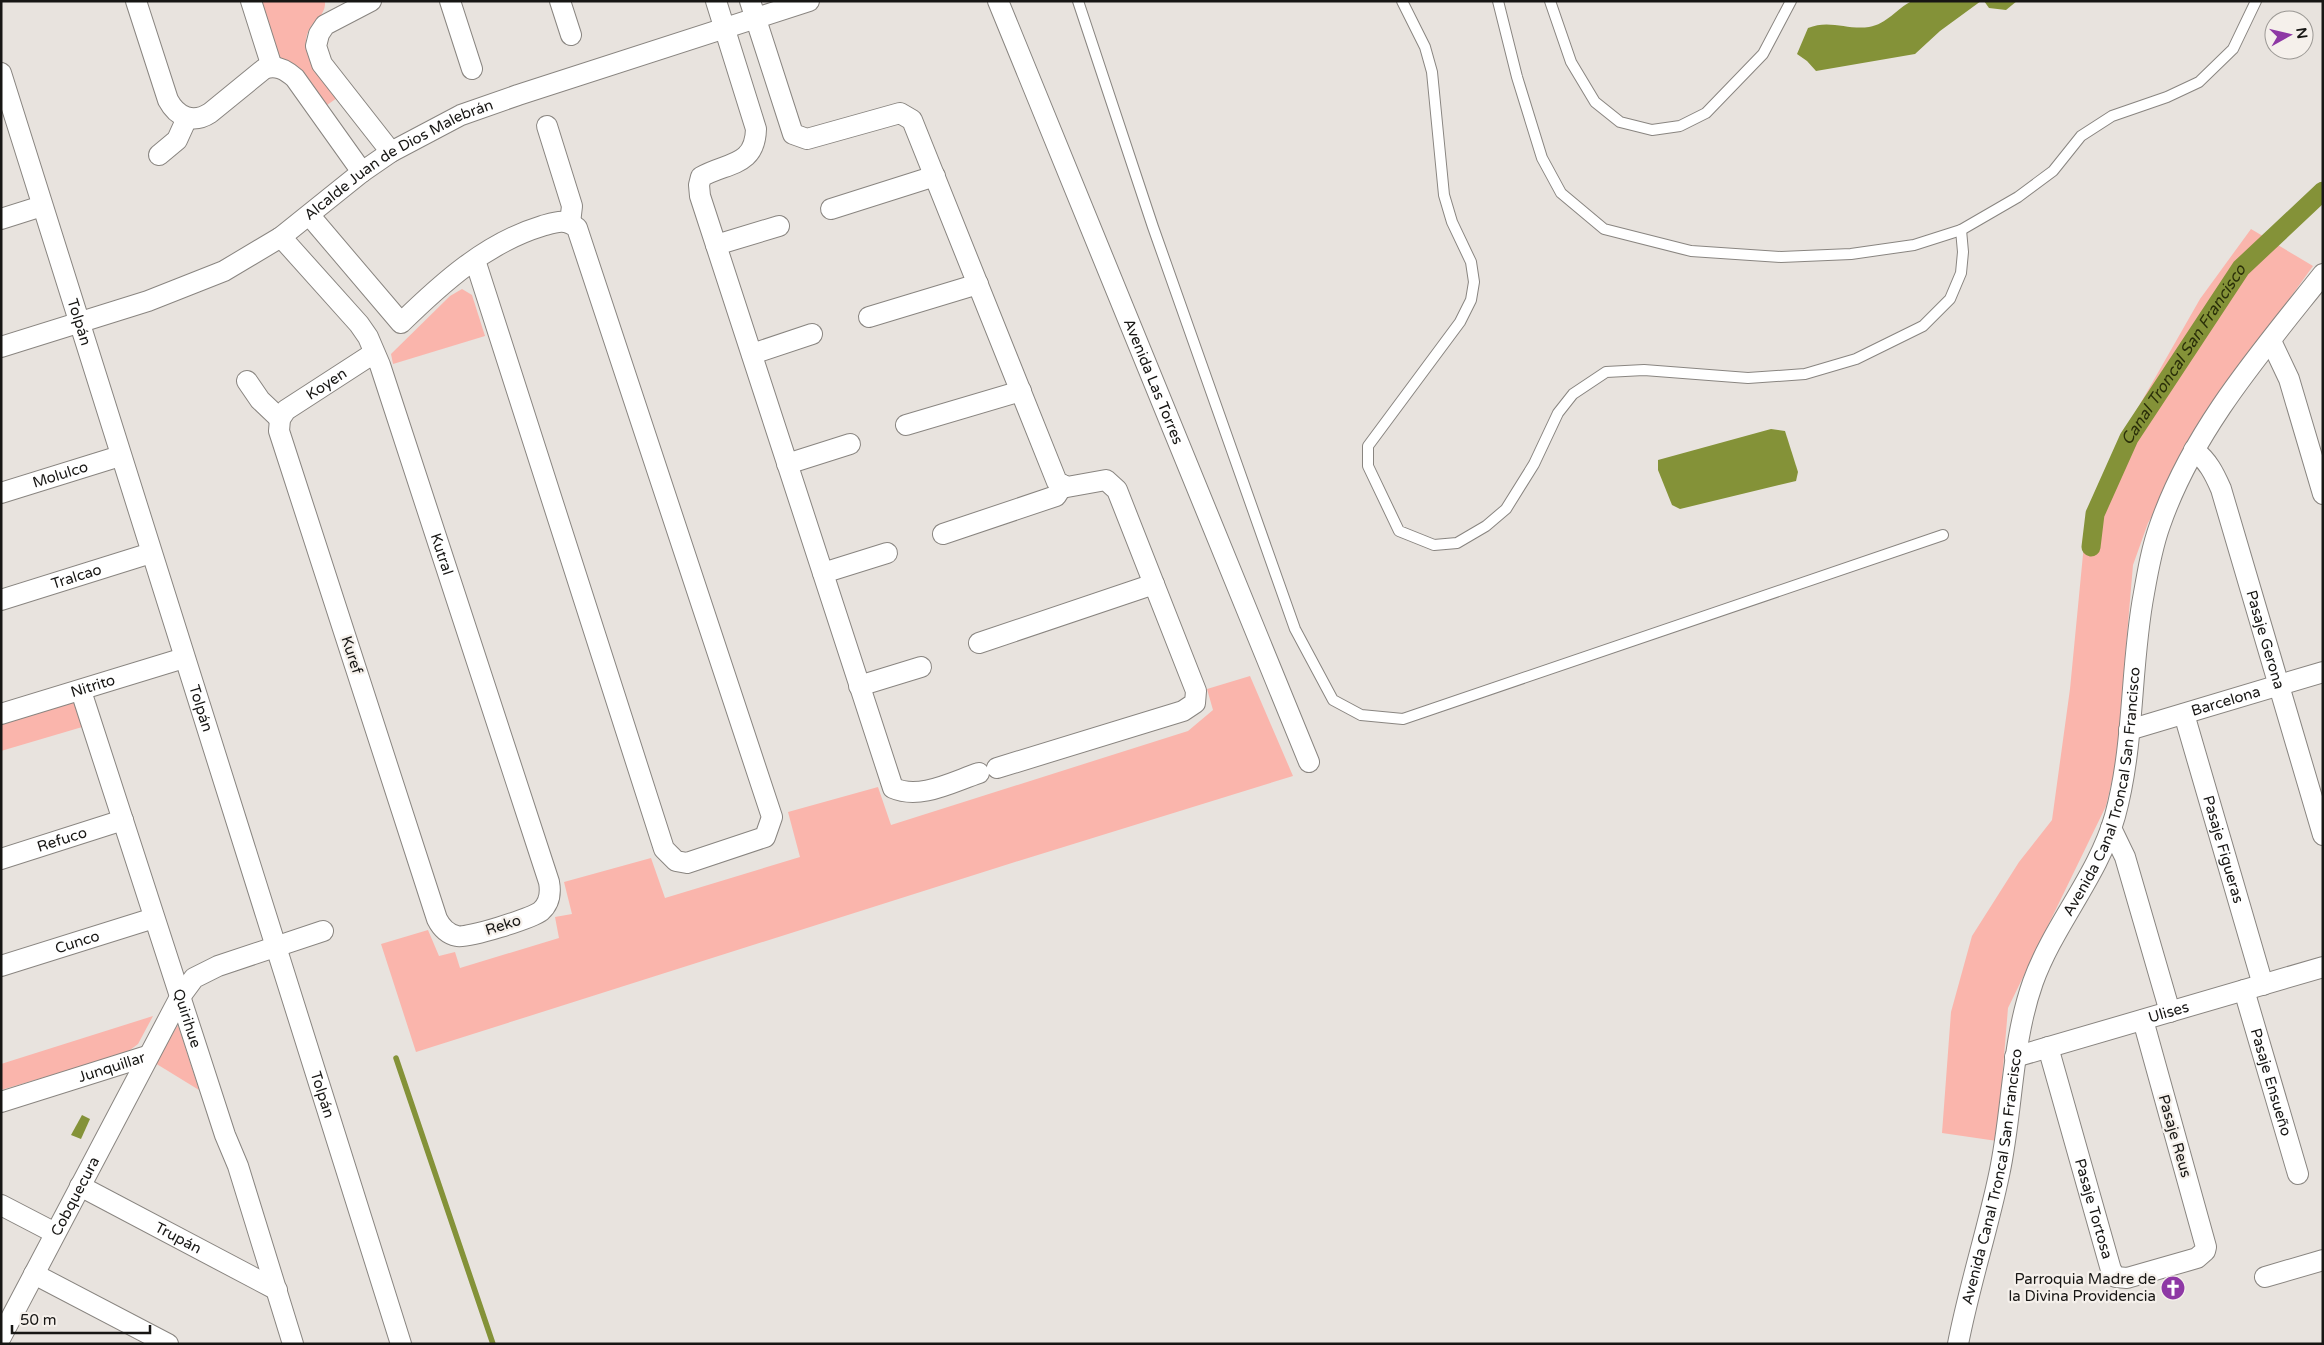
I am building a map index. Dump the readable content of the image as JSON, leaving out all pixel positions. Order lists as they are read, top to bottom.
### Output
{
  "streets": {
    "street": [
      "Alcalde Juan de Dios Malebrán",
      "Tolpán",
      "Avenida Las Torres",
      "Koyen",
      "Molulco",
      "Kutral",
      "Tralcao",
      "Pasaje Gerona",
      "Kuref",
      "Nitrito",
      "Barcelona",
      "Avenida Canal Troncal San Francisco",
      "Refuco",
      "Pasaje Figueras",
      "Reko",
      "Cunco",
      "Ulises",
      "Quirihue",
      "Junquillar",
      "Pasaje Ensueño",
      "Pasaje Reus",
      "Cobquecura",
      "Pasaje Tortosa",
      "Trupán"
    ]
  },
  "crossings": [
    ["Alcalde Juan de Dios Malebrán", "Tolpán"],
    ["Alcalde Juan de Dios Malebrán", "Kutral"],
    ["Tolpán", "Molulco"],
    ["Tolpán", "Tralcao"],
    ["Tolpán", "Nitrito"],
    ["Tolpán", "Junquillar"],
    ["Koyen", "Kutral"],
    ["Koyen", "Kuref"],
    ["Kutral", "Reko"],
    ["Pasaje Gerona", "Barcelona"],
    ["Pasaje Gerona", "Avenida Canal Troncal San Francisco"],
    ["Kuref", "Reko"],
    ["Nitrito", "Quirihue"],
    ["Barcelona", "Avenida Canal Troncal San Francisco"],
    ["Barcelona", "Pasaje Figueras"],
    ["Avenida Canal Troncal San Francisco", "Ulises"],
    ["Refuco", "Quirihue"],
    ["Pasaje Figueras", "Ulises"],
    ["Cunco", "Quirihue"],
    ["Ulises", "Pasaje Ensueño"],
    ["Ulises", "Pasaje Reus"],
    ["Ulises", "Pasaje Tortosa"],
    ["Quirihue", "Junquillar"],
    ["Quirihue", "Trupán"],
    ["Junquillar", "Cobquecura"],
    ["Pasaje Reus", "Pasaje Tortosa"],
    ["Cobquecura", "Trupán"]
  ],
  "water": ["Canal Troncal San Francisco"],
  "places": {
    "church": ["Parroquia Madre de la Divina Providencia"]
  },
  "scale_bar": "50 m",
  "north": "right"
}
